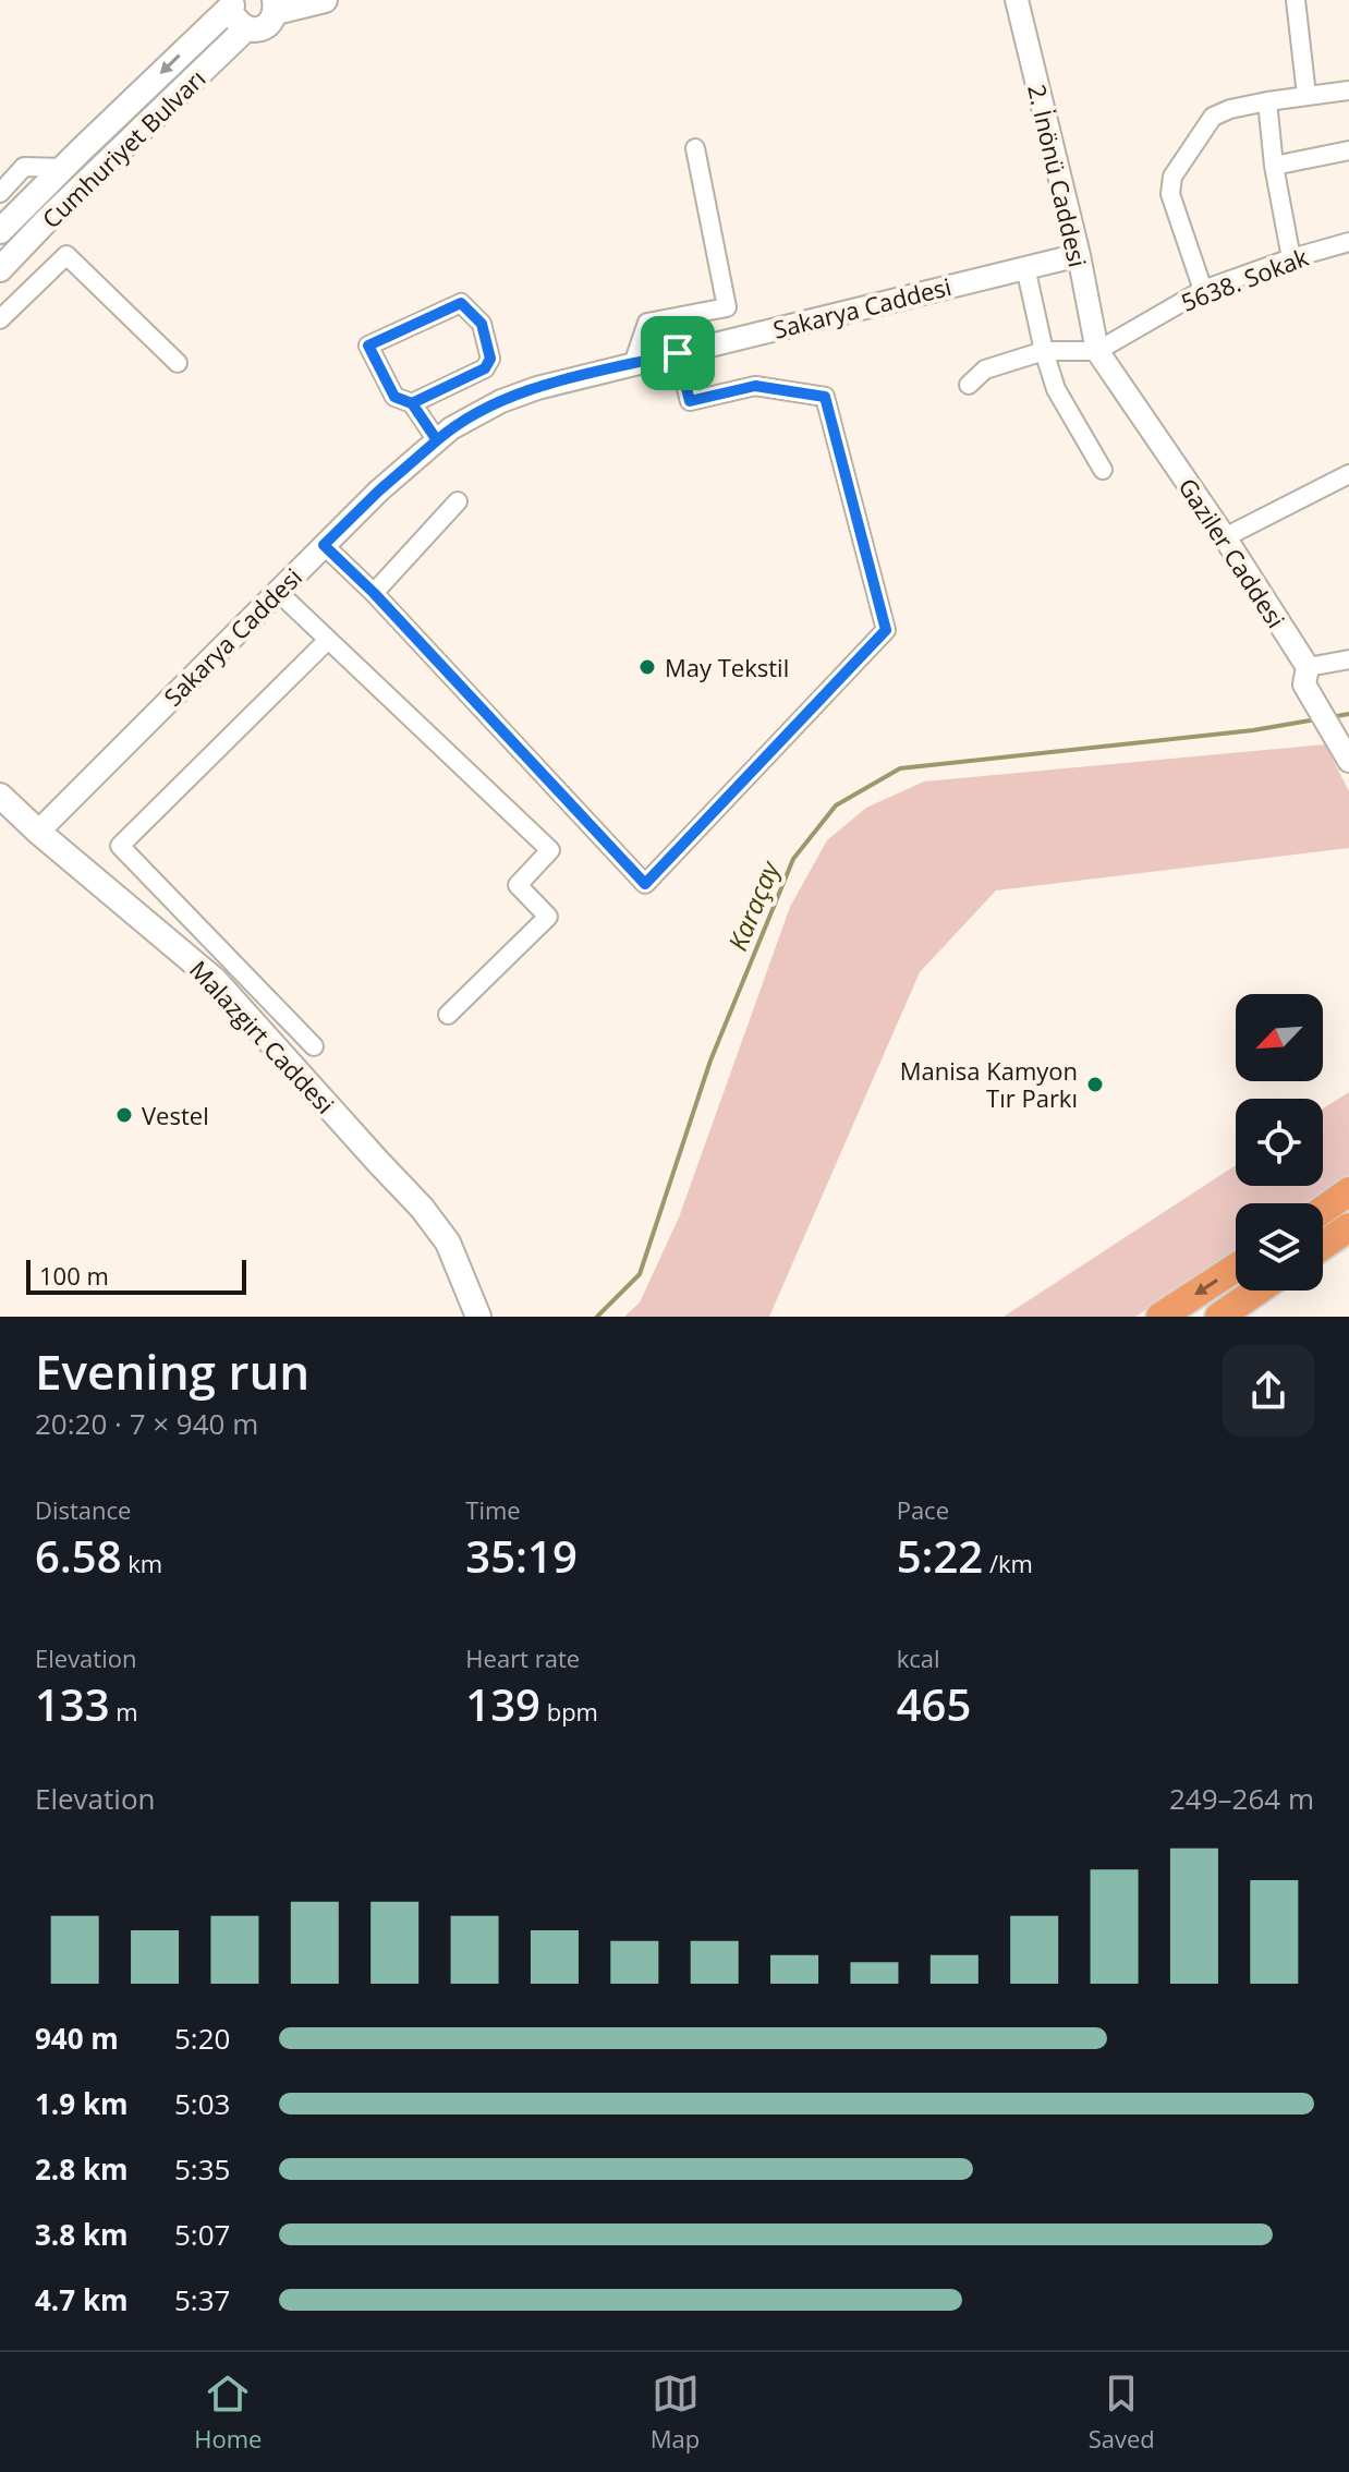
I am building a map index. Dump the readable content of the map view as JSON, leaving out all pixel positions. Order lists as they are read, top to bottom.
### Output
{
  "streets": {
    "main road": ["Cumhuriyet Bulvarı", "Malazgirt Caddesi"],
    "street": [
      "2. İnönü Caddesi",
      "5638. Sokak",
      "Sakarya Caddesi",
      "Gaziler Caddesi"
    ]
  },
  "crossings": [
    ["2. İnönü Caddesi", "5638. Sokak"],
    ["2. İnönü Caddesi", "Sakarya Caddesi"],
    ["2. İnönü Caddesi", "Gaziler Caddesi"],
    ["5638. Sokak", "Gaziler Caddesi"],
    ["Sakarya Caddesi", "Malazgirt Caddesi"]
  ],
  "water": ["Karaçay"],
  "places": ["May Tekstil", "Manisa Kamyon Tır Parkı", "Vestel"],
  "scale_bar": "100 m",
  "north": "bottom left",
  "page": {
    "scale": "100 m",
    "heading": ["Evening run", "20:20 · 7 × 940 m"],
    "stats": [
      ["Distance", "6.58 km"],
      ["Time", "35:19"],
      ["Pace", "5:22 /km"],
      ["Elevation", "133 m"],
      ["Heart rate", "139 bpm"],
      ["kcal", "465"]
    ],
    "chart": ["Elevation", "249–264 m"],
    "list": [
      {
        "name": "940 m",
        "note": "5:20"
      },
      {
        "name": "1.9 km",
        "note": "5:03"
      },
      {
        "name": "2.8 km",
        "note": "5:35"
      },
      {
        "name": "3.8 km",
        "note": "5:07"
      },
      {
        "name": "4.7 km",
        "note": "5:37"
      }
    ],
    "tabs": ["Home", "Map", "Saved"]
  }
}
